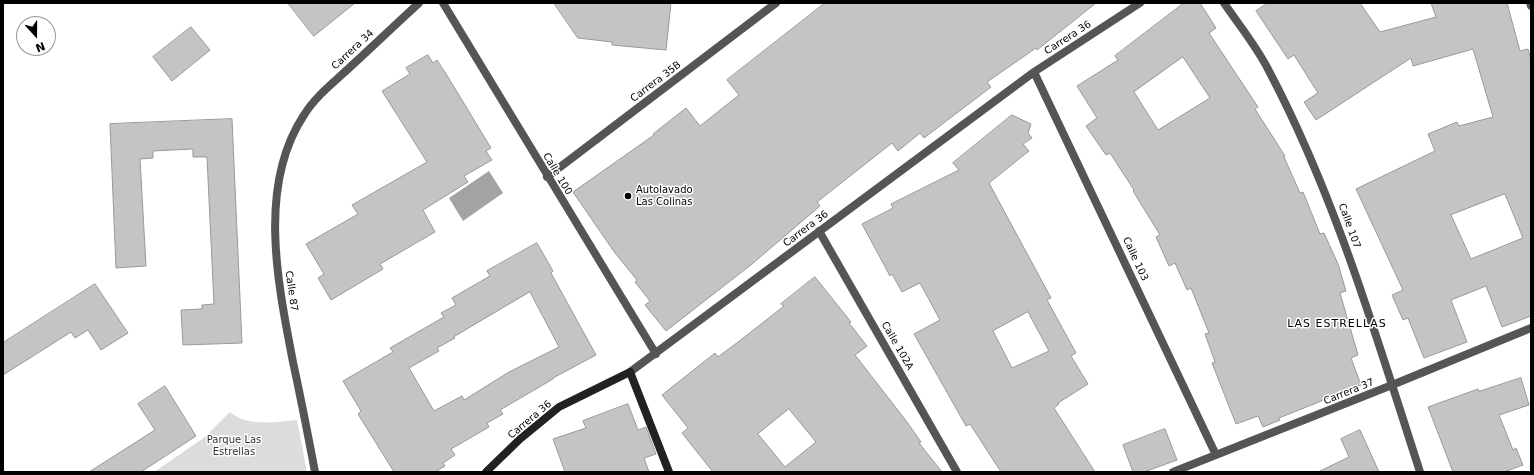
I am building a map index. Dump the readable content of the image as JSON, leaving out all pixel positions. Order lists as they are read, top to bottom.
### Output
{
  "streets": {
    "street": [
      "Carrera 36",
      "Carrera 34",
      "Carrera 35B",
      "Calle 100",
      "Calle 107",
      "Calle 103",
      "Calle 87",
      "Calle 102A",
      "Carrera 37"
    ]
  },
  "crossings": [
    ["Carrera 36", "Calle 100"],
    ["Carrera 36", "Calle 103"],
    ["Carrera 36", "Calle 102A"],
    ["Carrera 34", "Calle 87"],
    ["Carrera 35B", "Calle 100"],
    ["Calle 107", "Carrera 37"],
    ["Calle 103", "Carrera 37"]
  ],
  "districts": ["LAS ESTRELLAS"],
  "parks": ["Parque Las Estrellas"],
  "places": ["Autolavado Las Colinas"],
  "north": "bottom"
}
